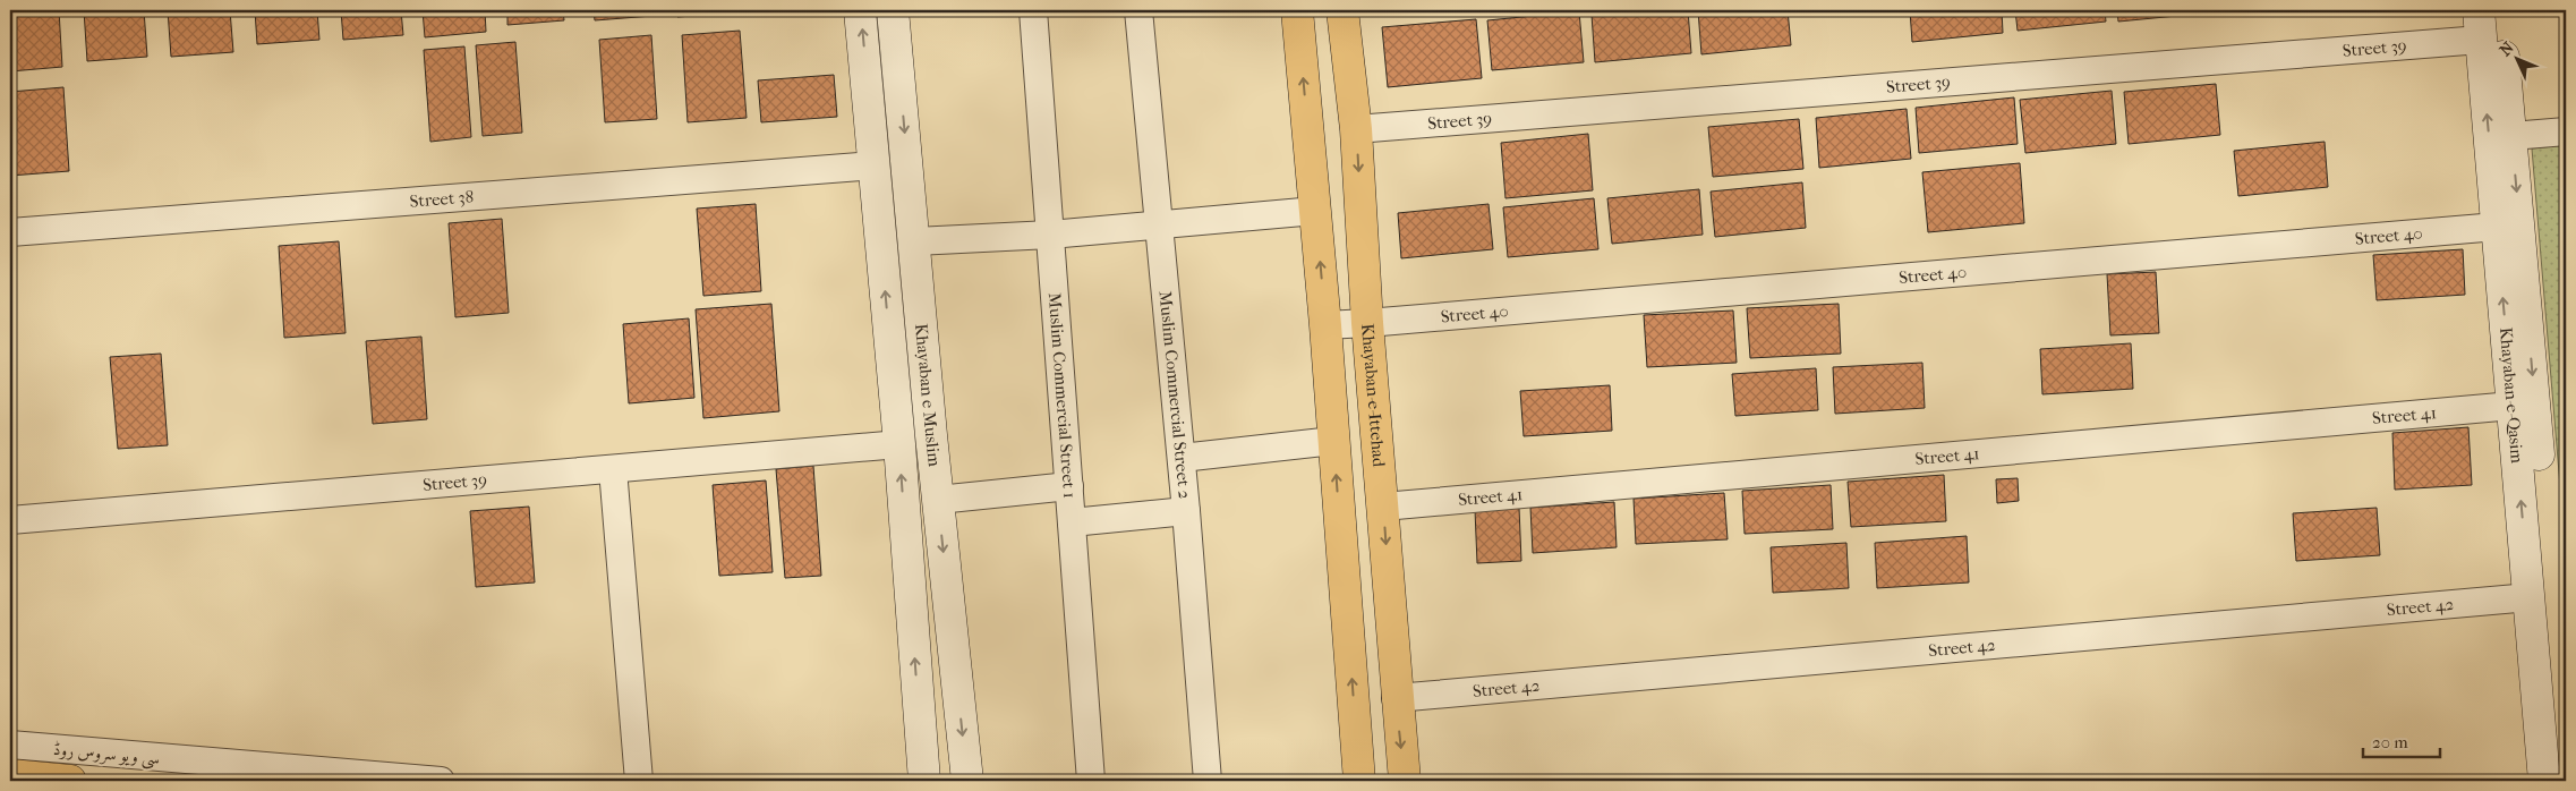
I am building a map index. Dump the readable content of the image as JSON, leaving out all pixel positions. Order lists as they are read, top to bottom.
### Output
{
  "streets": {
    "main road": ["Khayaban-e-Ittehad"],
    "street": [
      "Street 39",
      "Street 38",
      "Street 40",
      "Khayaban e Muslim",
      "Muslim Commercial Street 1",
      "Muslim Commercial Street 2",
      "Khayaban-e-Qasim",
      "Street 41",
      "Street 42",
      "سی ویو سروس روڈ"
    ]
  },
  "crossings": [
    ["Street 39", "Khayaban e Muslim"],
    ["Street 39", "Khayaban-e-Ittehad"],
    ["Street 39", "Khayaban-e-Qasim"],
    ["Street 38", "Khayaban e Muslim"],
    ["Street 40", "Khayaban-e-Ittehad"],
    ["Street 40", "Khayaban-e-Qasim"],
    ["Khayaban-e-Ittehad", "Street 41"],
    ["Khayaban-e-Ittehad", "Street 42"],
    ["Khayaban-e-Qasim", "Street 41"],
    ["Khayaban-e-Qasim", "Street 42"]
  ],
  "scale_bar": "20 m",
  "north": "top left"
}
